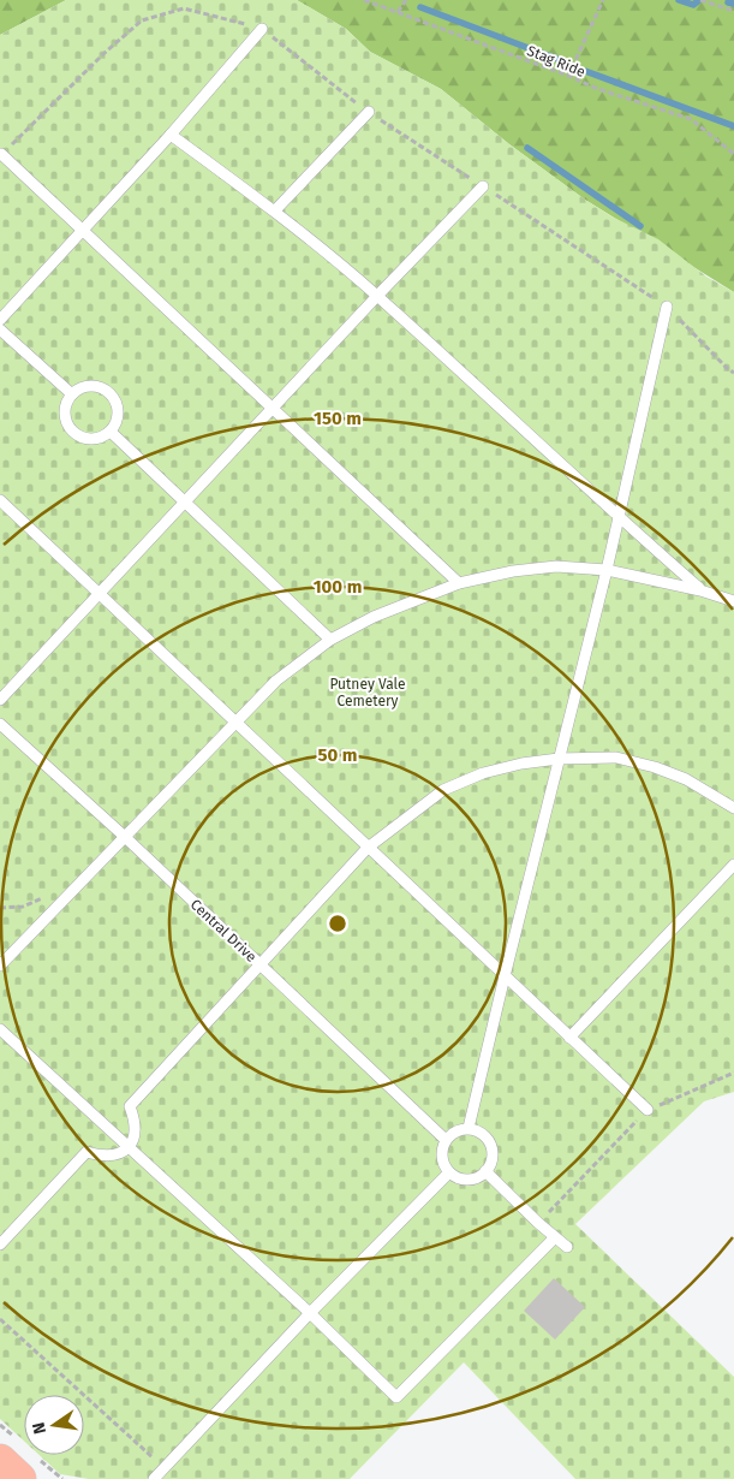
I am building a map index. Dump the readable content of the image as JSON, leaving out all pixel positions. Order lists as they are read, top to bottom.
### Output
{
  "streets": {
    "lane": ["Central Drive"],
    "path": ["Stag Ride"]
  },
  "parks": ["Putney Vale Cemetery"],
  "north": "left",
  "rings": ["150 m", "100 m", "50 m"]
}
